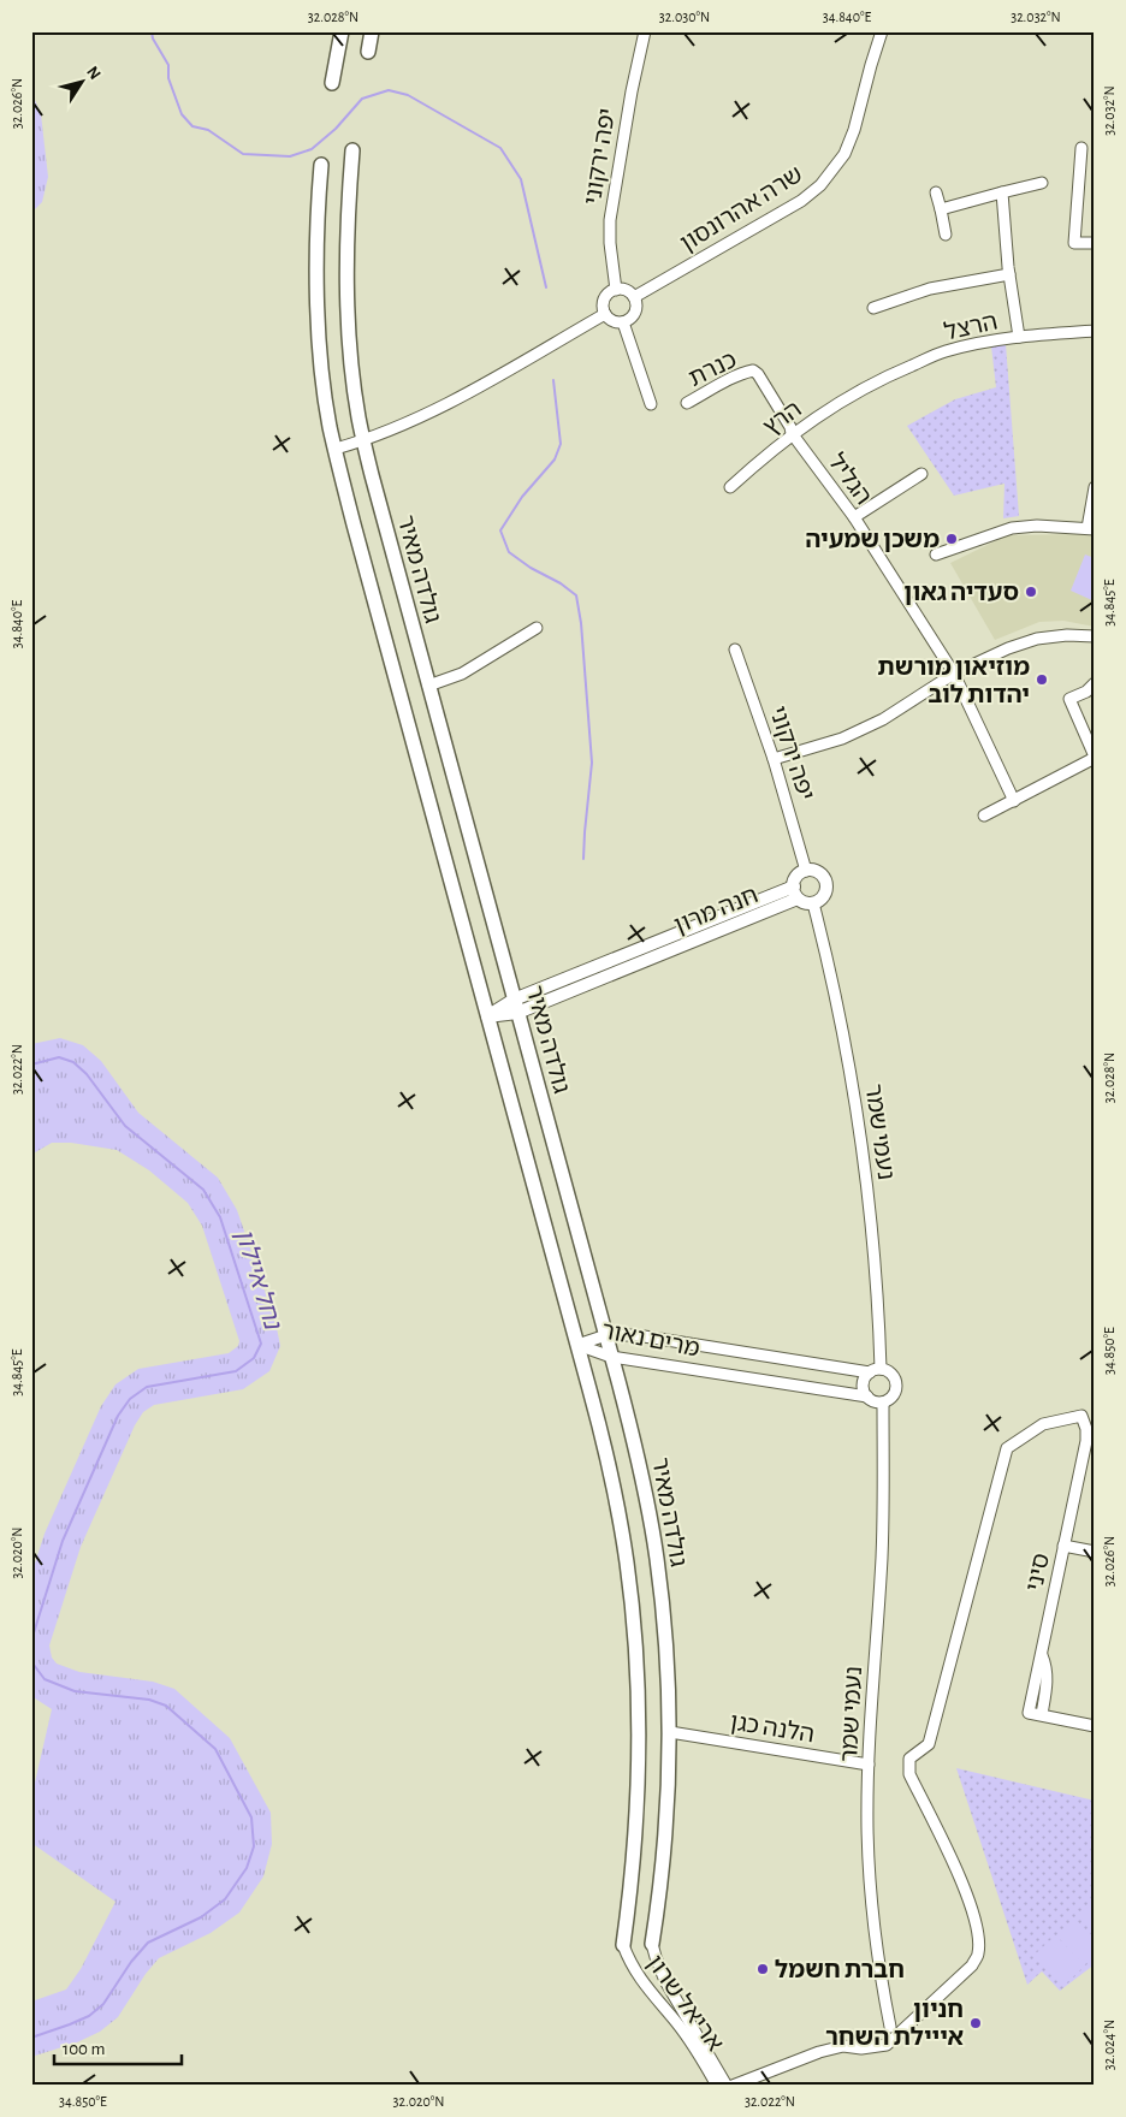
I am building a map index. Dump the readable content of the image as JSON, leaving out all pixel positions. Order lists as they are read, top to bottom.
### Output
{
  "streets": {
    "main road": ["גולדה מאיר"],
    "street": [
      "יפה ירקוני",
      "שרה אהרונסון",
      "הרצל",
      "כנרת",
      "הרץ",
      "הגליל",
      "חנה מרון",
      "נעמי שמר",
      "מרים נאור",
      "סיני",
      "הלנה כגן",
      "אריאל שרון"
    ]
  },
  "crossings": [
    ["יפה ירקוני", "שרה אהרונסון"],
    ["יפה ירקוני", "חנה מרון"],
    ["יפה ירקוני", "נעמי שמר"],
    ["הרצל", "הרץ"],
    ["כנרת", "הרץ"],
    ["כנרת", "הגליל"],
    ["הרץ", "הגליל"],
    ["גולדה מאיר", "חנה מרון"],
    ["גולדה מאיר", "מרים נאור"],
    ["גולדה מאיר", "הלנה כגן"],
    ["גולדה מאיר", "אריאל שרון"],
    ["חנה מרון", "נעמי שמר"],
    ["נעמי שמר", "מרים נאור"],
    ["נעמי שמר", "הלנה כגן"]
  ],
  "water": ["נחל איילון"],
  "places": [
    "משכן שמעיה",
    "סעדיה גאון",
    "מוזיאון מורשת יהדות לוב",
    "חברת חשמל",
    "חניון אייילת השחר"
  ],
  "scale_bar": "100 m",
  "north": "top right",
  "coordinates": [
    "32.028°N",
    "32.030°N",
    "34.840°E",
    "32.032°N",
    "32.026°N",
    "34.845°E",
    "32.022°N",
    "34.850°E",
    "32.020°N",
    "32.024°N"
  ]
}
